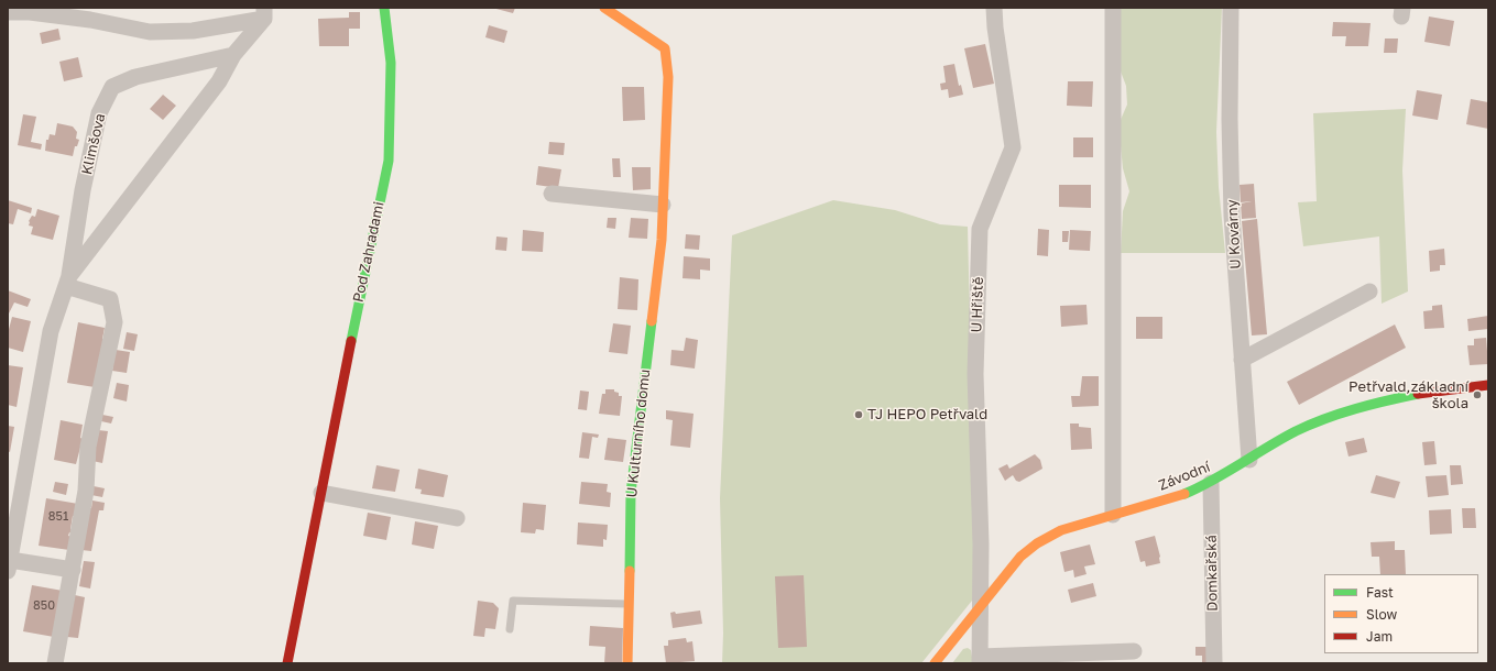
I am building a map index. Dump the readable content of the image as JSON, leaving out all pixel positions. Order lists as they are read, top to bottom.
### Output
{
  "streets": {
    "street": [
      "Klimšova",
      "U Kovárny",
      "Pod Zahradami",
      "U Hřiště",
      "U Kulturního domu",
      "Závodní",
      "Domkařská"
    ]
  },
  "crossings": [
    ["U Kovárny", "Závodní"],
    ["U Hřiště", "Závodní"],
    ["Závodní", "Domkařská"]
  ],
  "places": ["Petřvald,základní škola", "TJ HEPO Petřvald"],
  "house_numbers": ["851", "850"],
  "legend": ["Fast", "Slow", "Jam"]
}
